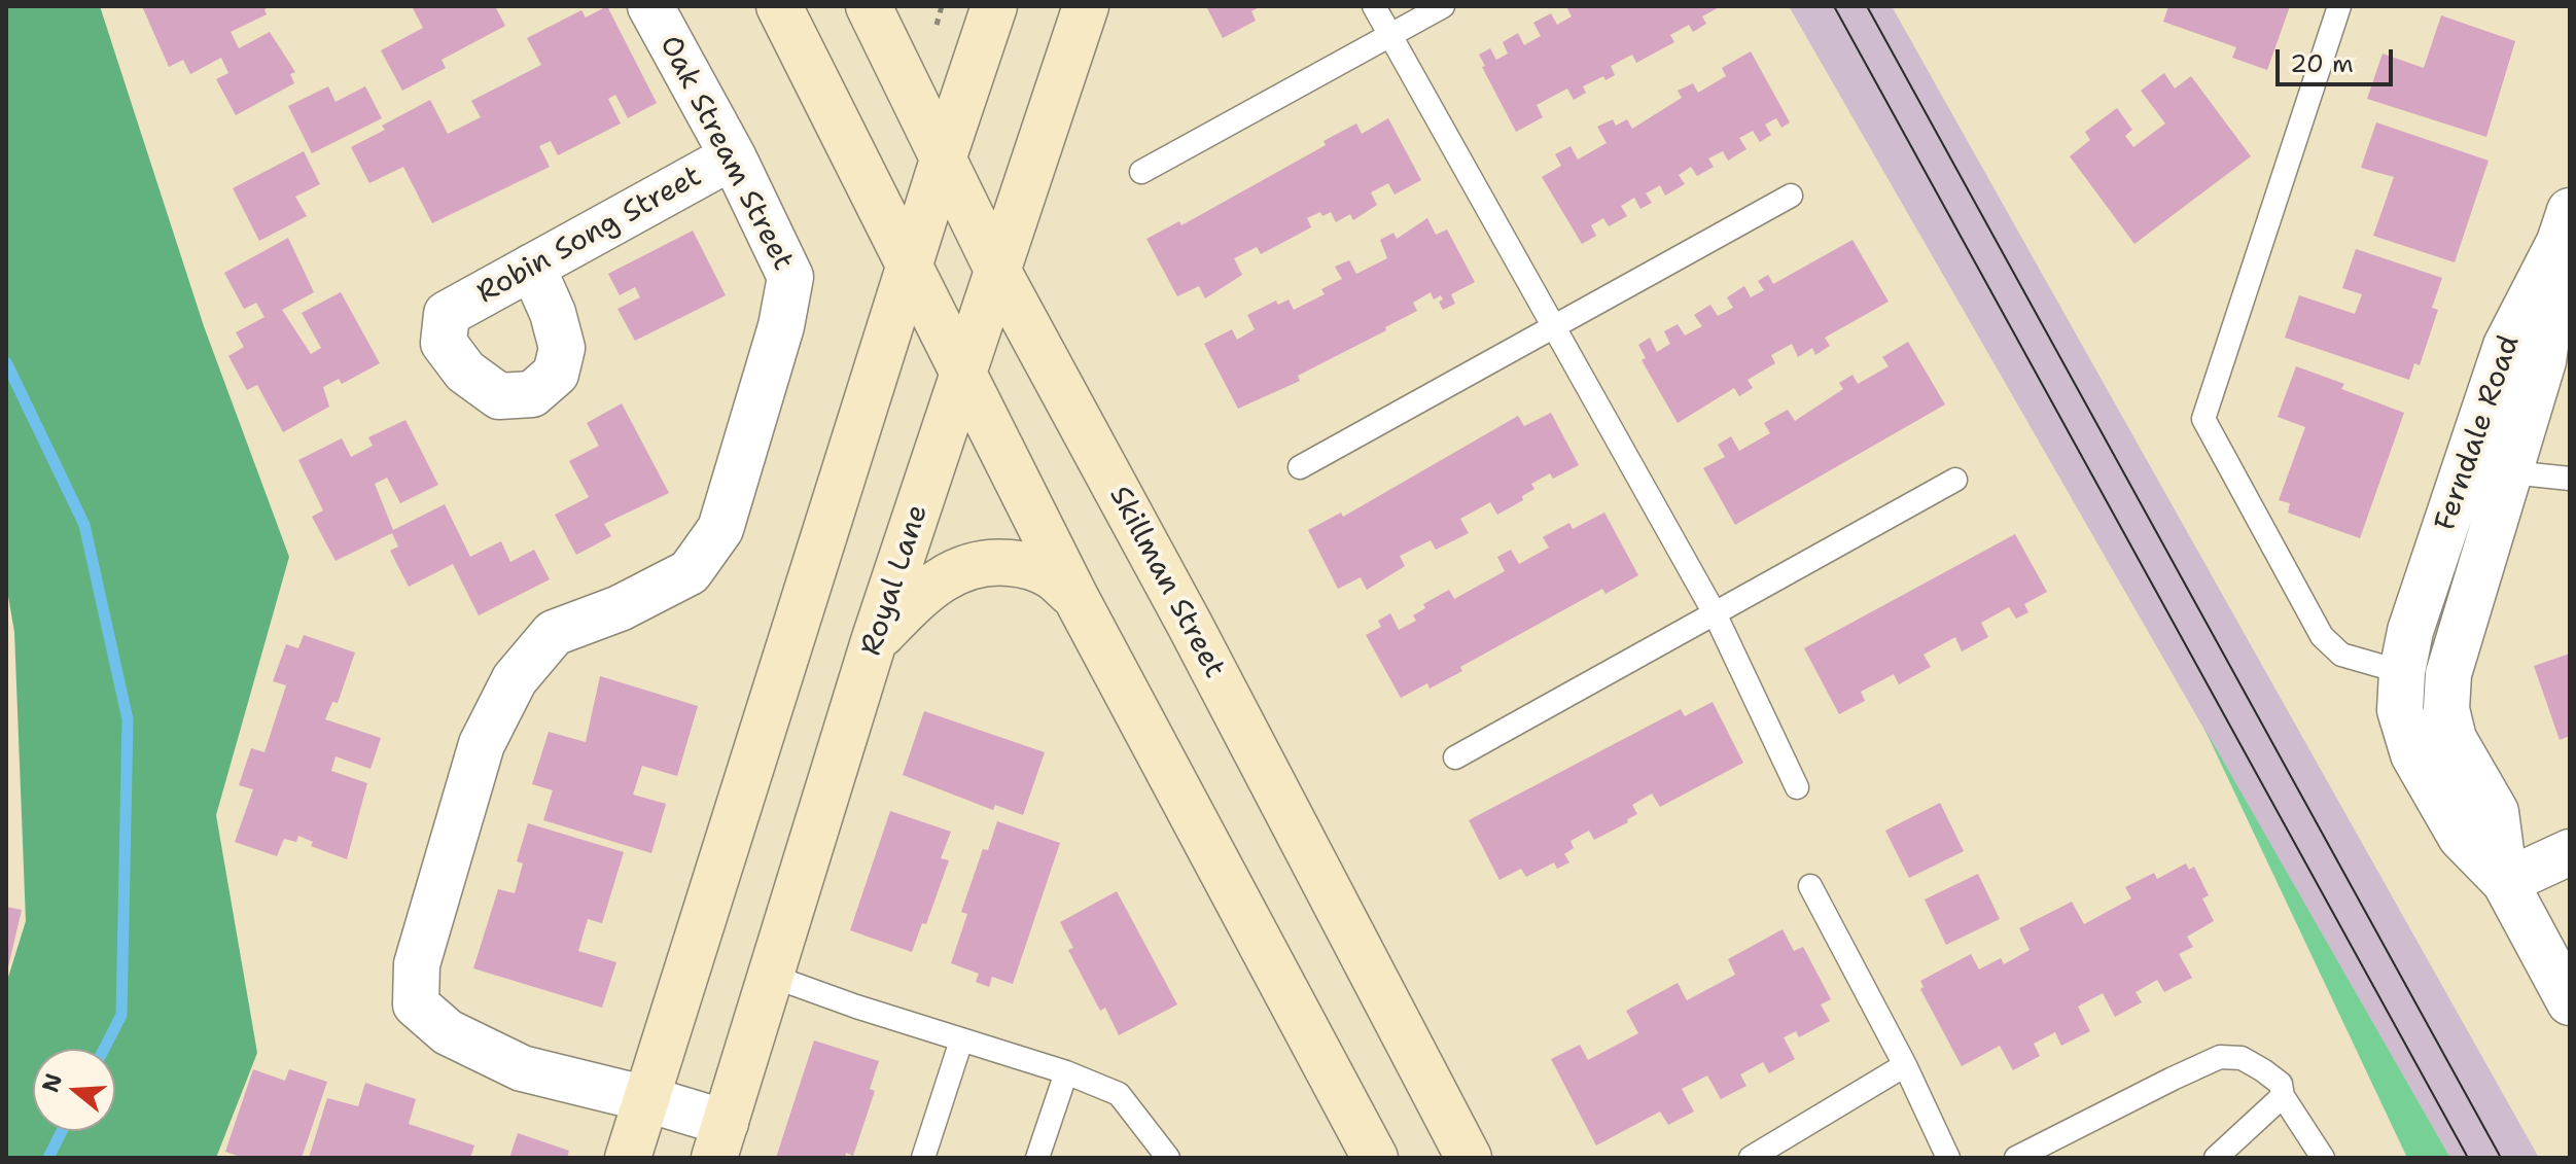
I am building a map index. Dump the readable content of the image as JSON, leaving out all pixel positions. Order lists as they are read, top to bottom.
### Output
{
  "streets": {
    "main road": ["Royal Lane", "Skillman Street"],
    "street": ["Oak Stream Street", "Robin Song Street", "Ferndale Road"]
  },
  "crossings": [
    ["Oak Stream Street", "Robin Song Street"],
    ["Royal Lane", "Skillman Street"]
  ],
  "scale_bar": "20 m",
  "north": "left"
}
